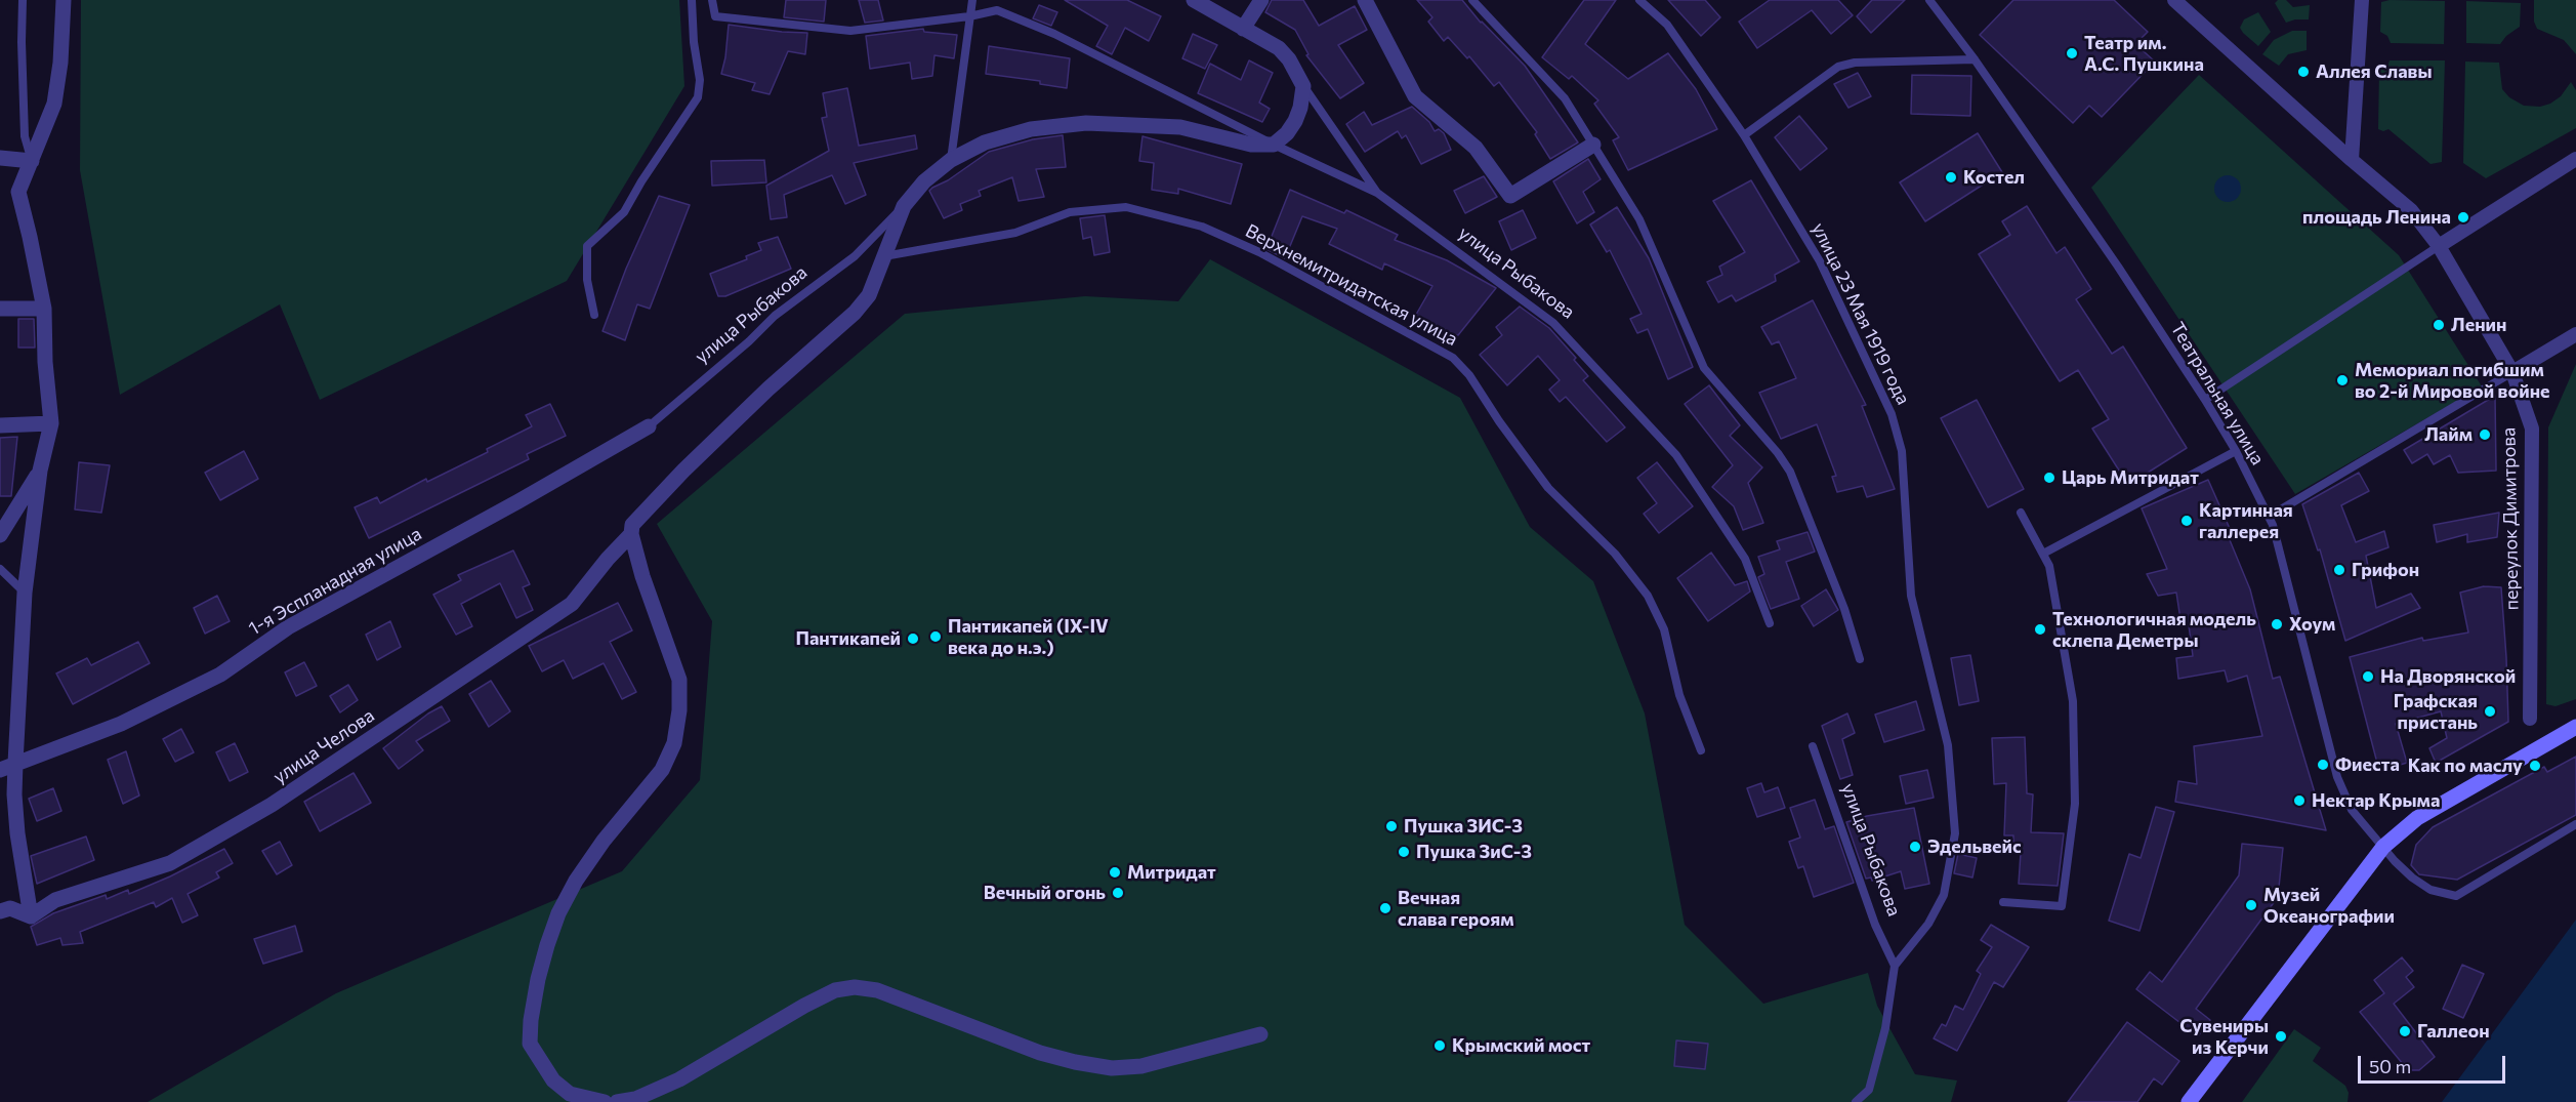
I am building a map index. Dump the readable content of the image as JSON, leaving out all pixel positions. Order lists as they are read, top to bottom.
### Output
{
  "streets": {
    "street": [
      "улица Рыбакова",
      "переулок Димитрова",
      "1-я Эспланадная улица",
      "улица Челова"
    ],
    "lane": ["Верхнемитридатская улица", "улица 23 Мая 1919 года", "Театральная улица"]
  },
  "crossings": [
    ["улица Рыбакова", "улица 23 Мая 1919 года"],
    ["улица Рыбакова", "1-я Эспланадная улица"],
    ["улица Рыбакова", "улица Челова"],
    ["Верхнемитридатская улица", "улица Челова"]
  ],
  "places": [
    "Театр им. А.С. Пушкина",
    "Аллея Славы",
    "Костел",
    "площадь Ленина",
    "Ленин",
    "Мемориал погибшим во 2-й Мировой войне",
    "Лайм",
    "Царь Митридат",
    "Картинная галлерея",
    "Грифон",
    "Хоум",
    "Технологичная модель склепа Деметры",
    "Пантикапей (IX-IV века до н.э.)",
    "Пантикапей",
    "На Дворянской",
    "Графская пристань",
    "Фиеста",
    "Как по маслу",
    "Нектар Крыма",
    "Пушка ЗИС-3",
    "Эдельвейс",
    "Пушка ЗиС-3",
    "Митридат",
    "Вечный огонь",
    "Музей Океанографии",
    "Вечная слава героям",
    "Галлеон",
    "Сувениры из Керчи",
    "Крымский мост"
  ],
  "scale_bar": "50 m"
}
